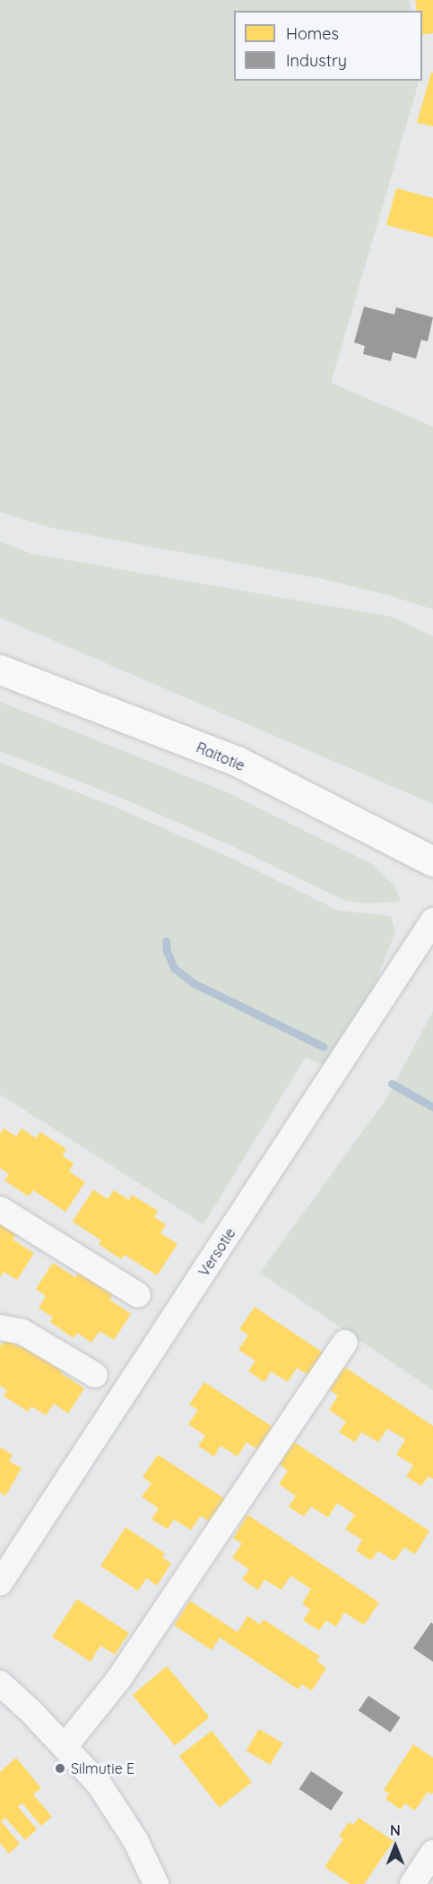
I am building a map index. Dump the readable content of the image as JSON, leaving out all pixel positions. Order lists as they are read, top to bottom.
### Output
{
  "streets": {
    "main road": ["Raitotie"],
    "street": ["Versotie"]
  },
  "places": ["Silmutie E"],
  "legend": ["Homes", "Industry"],
  "north": "top"
}
